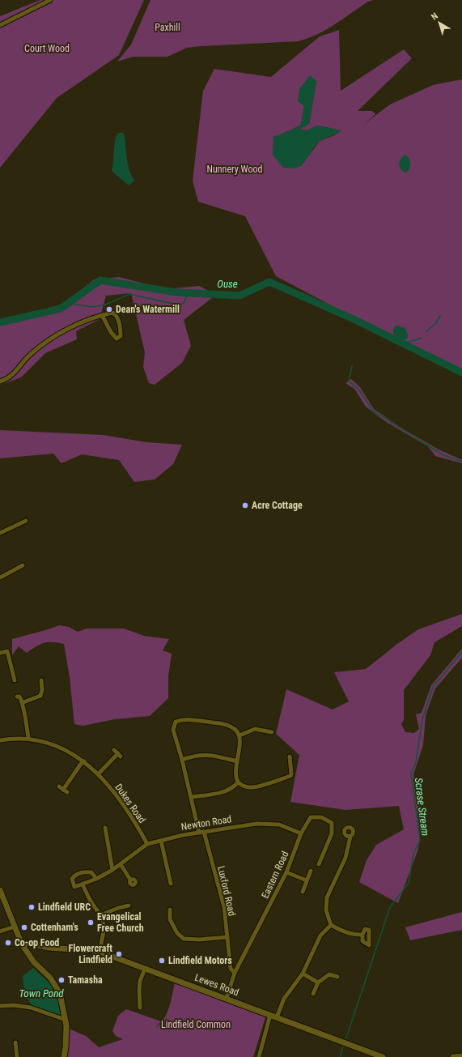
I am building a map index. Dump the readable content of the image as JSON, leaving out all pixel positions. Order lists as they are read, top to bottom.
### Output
{
  "streets": {
    "main road": ["Lewes Road"],
    "street": [
      "Dukes Road",
      "Newton Road",
      "Eastern Road",
      "Luxford Road"
    ]
  },
  "crossings": [
    ["Dukes Road", "Newton Road"],
    ["Newton Road", "Eastern Road"],
    ["Newton Road", "Luxford Road"],
    ["Eastern Road", "Luxford Road"],
    ["Eastern Road", "Lewes Road"]
  ],
  "water": ["Ouse", "Scrase Stream", "Town Pond"],
  "parks": [
    "Paxhill",
    "Court Wood",
    "Nunnery Wood",
    "Lindfield Common"
  ],
  "places": [
    "Dean's Watermill",
    "Acre Cottage",
    "Lindfield URC",
    "Evangelical Free Church",
    "Cottenham's",
    "Co-op Food",
    "Flowercraft Lindfield",
    "Lindfield Motors",
    "Tamasha"
  ],
  "north": "top left"
}
